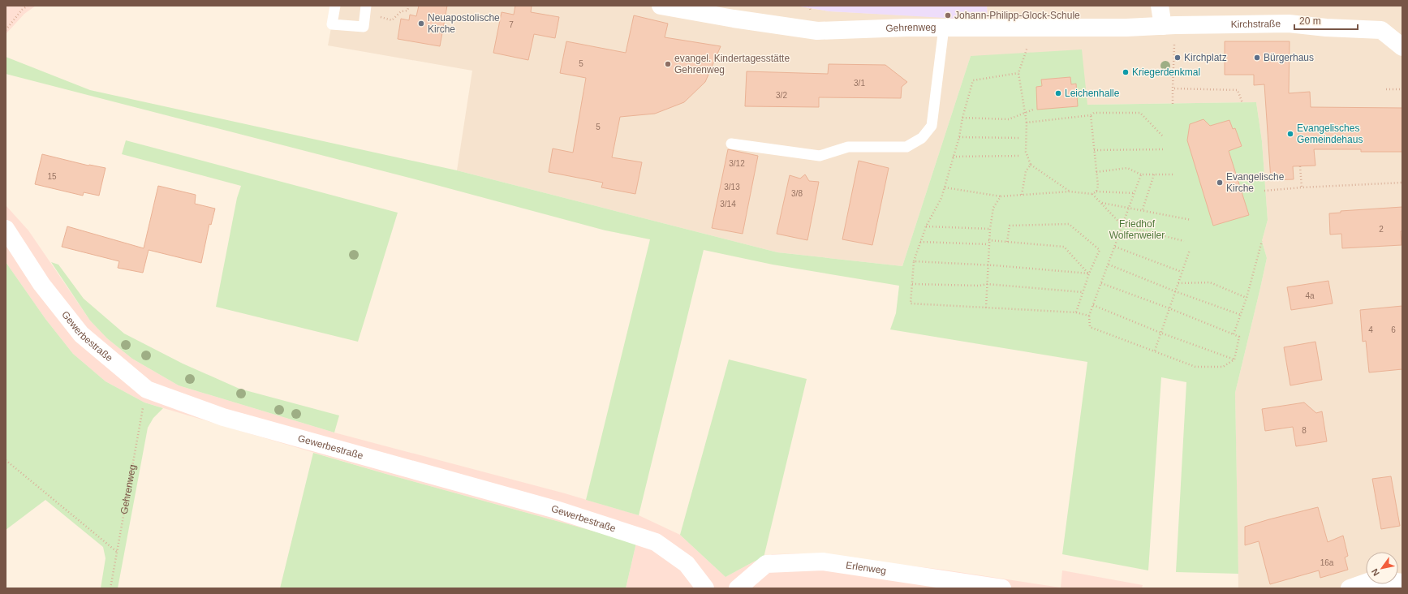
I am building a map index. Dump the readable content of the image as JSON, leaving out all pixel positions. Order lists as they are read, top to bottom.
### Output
{
  "streets": {
    "street": [
      "Kirchstraße",
      "Gehrenweg",
      "Gewerbestraße",
      "Erlenweg"
    ]
  },
  "crossings": [
    ["Kirchstraße", "Gehrenweg"],
    ["Gehrenweg", "Gewerbestraße"]
  ],
  "parks": ["Friedhof Wolfenweiler"],
  "places": [
    "Johann-Philipp-Glock-Schule",
    "Neuapostolische Kirche",
    "Kirchplatz",
    "Bürgerhaus",
    "evangel. Kindertagesstätte Gehrenweg",
    "Kriegerdenkmal",
    "Leichenhalle",
    "Evangelisches Gemeindehaus",
    "Evangelische Kirche"
  ],
  "house_numbers": [
    "7",
    "5",
    "3/1",
    "3/2",
    "5",
    "3/12",
    "15",
    "3/13",
    "3/8",
    "3/14",
    "2",
    "4a",
    "4",
    "6",
    "8",
    "16a"
  ],
  "scale_bar": "20 m",
  "north": "bottom left"
}
